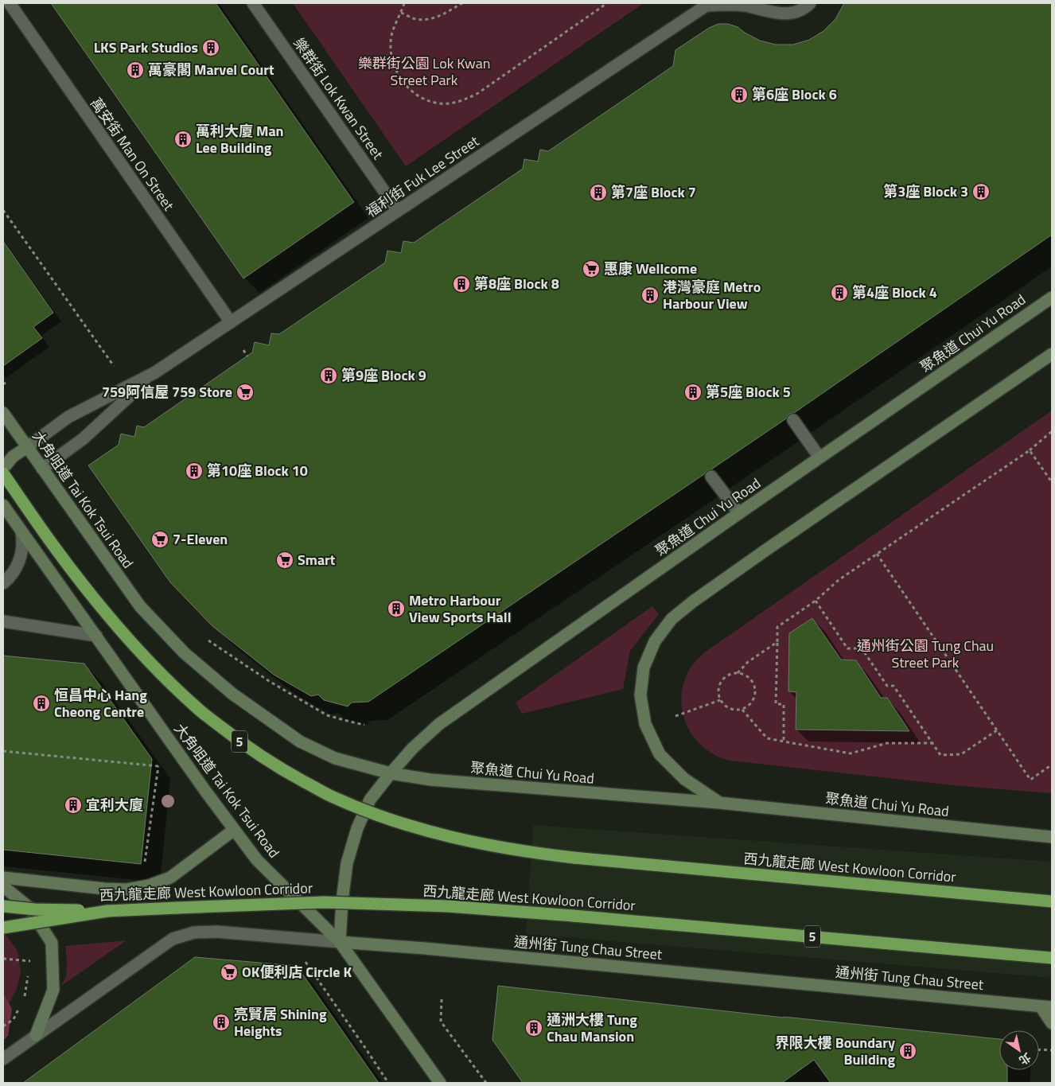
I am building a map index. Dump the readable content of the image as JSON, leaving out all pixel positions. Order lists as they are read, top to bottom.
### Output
{
  "streets": {
    "highway": ["5", "西九龍走廊 West Kowloon Corridor"],
    "main road": ["聚魚道 Chui Yu Road", "大角咀道 Tai Kok Tsui Road", "通州街 Tung Chau Street"],
    "street": ["樂群街 Lok Kwan Street", "萬安街 Man On Street", "福利街 Fuk Lee Street"]
  },
  "crossings": [
    ["樂群街 Lok Kwan Street", "福利街 Fuk Lee Street"],
    ["萬安街 Man On Street", "福利街 Fuk Lee Street"],
    ["福利街 Fuk Lee Street", "大角咀道 Tai Kok Tsui Road"],
    ["聚魚道 Chui Yu Road", "大角咀道 Tai Kok Tsui Road"],
    ["聚魚道 Chui Yu Road", "通州街 Tung Chau Street"],
    ["大角咀道 Tai Kok Tsui Road", "通州街 Tung Chau Street"]
  ],
  "parks": ["樂群街公園 Lok Kwan Street Park", "通州街公園 Tung Chau Street Park"],
  "places": {
    "building": [
      "LKS Park Studios",
      "萬豪閣 Marvel Court",
      "第6座 Block 6",
      "萬利大廈 Man Lee Building",
      "第3座 Block 3",
      "第7座 Block 7",
      "第8座 Block 8",
      "第4座 Block 4",
      "港灣豪庭 Metro Harbour View",
      "第9座 Block 9",
      "第5座 Block 5",
      "第10座 Block 10",
      "Metro Harbour View Sports Hall",
      "恒昌中心 Hang Cheong Centre",
      "宜利大廈",
      "亮賢居 Shining Heights",
      "通洲大樓 Tung Chau Mansion",
      "界限大樓 Boundary Building"
    ],
    "supermarket": [
      "惠康 Wellcome",
      "759阿信屋 759 Store",
      "7-Eleven",
      "Smart",
      "OK便利店 Circle K"
    ]
  },
  "north": "bottom right"
}
